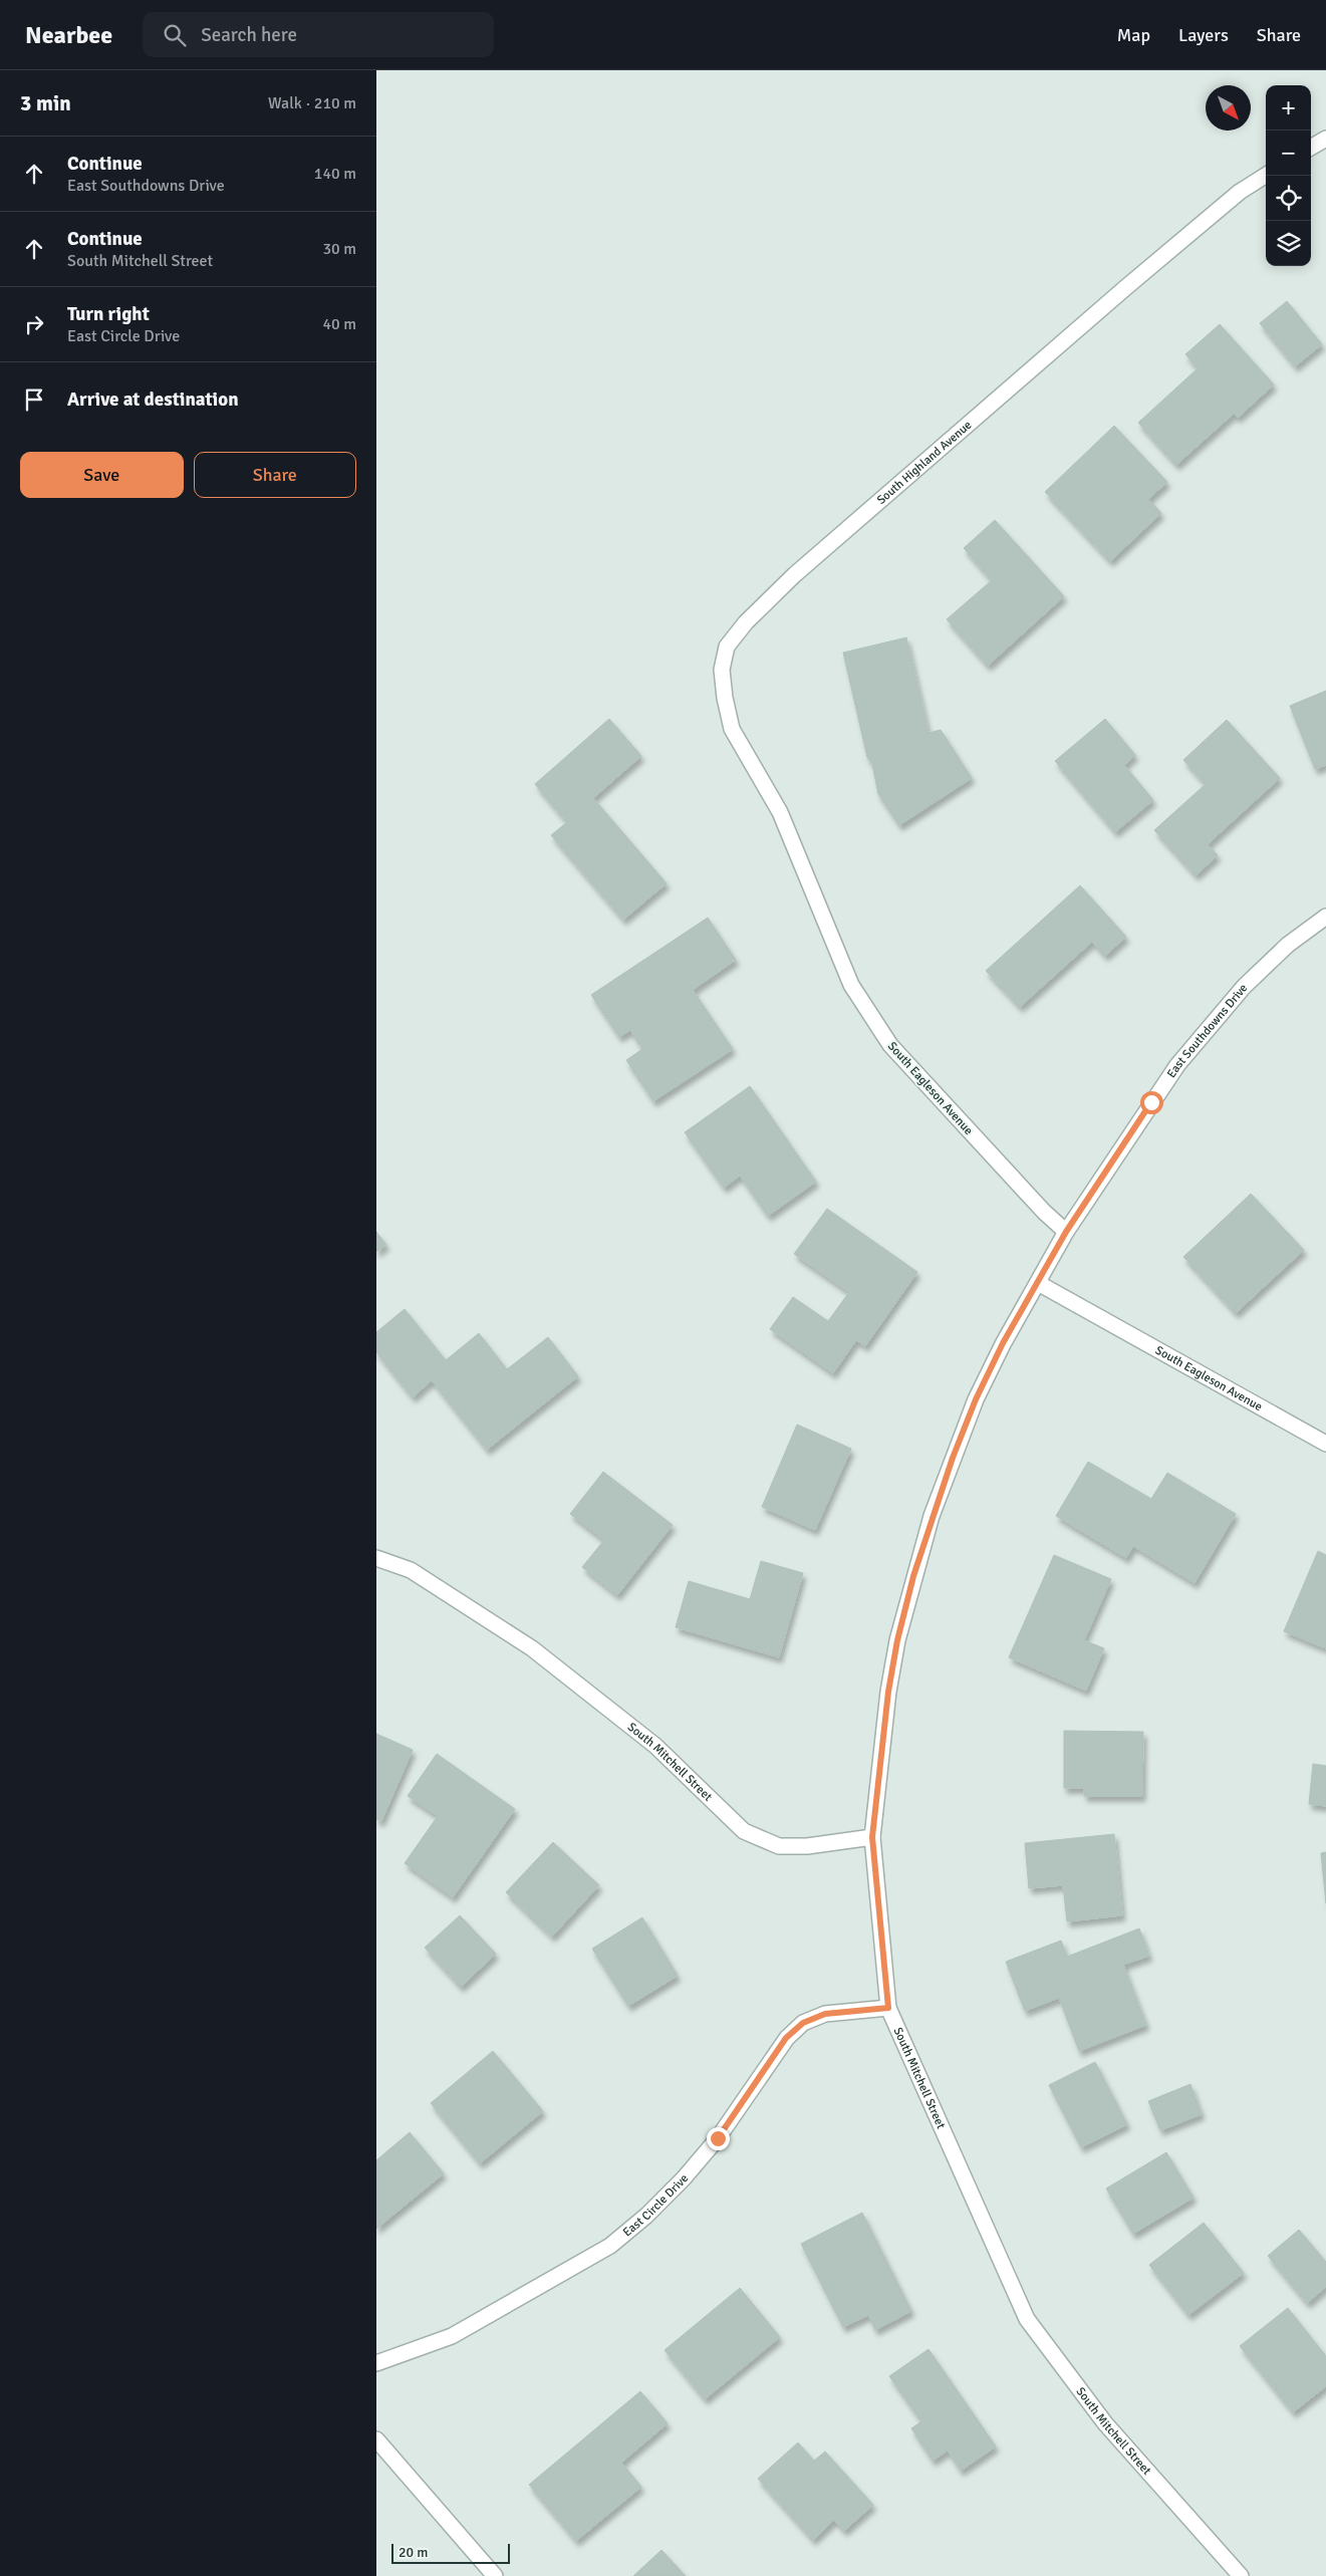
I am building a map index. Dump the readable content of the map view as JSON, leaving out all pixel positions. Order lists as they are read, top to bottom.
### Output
{
  "streets": {
    "street": [
      "South Highland Avenue",
      "East Southdowns Drive",
      "South Eagleson Avenue",
      "South Mitchell Street",
      "East Circle Drive"
    ]
  },
  "crossings": [
    ["South Highland Avenue", "South Eagleson Avenue"],
    ["East Southdowns Drive", "South Eagleson Avenue"],
    ["East Southdowns Drive", "South Mitchell Street"],
    ["South Mitchell Street", "East Circle Drive"]
  ],
  "scale_bar": "20 m",
  "north": "bottom right",
  "page": {
    "header": "Nearbee",
    "search": "Search here",
    "nav": ["Map", "Layers", "Share"],
    "heading": ["3 min", "Walk · 210 m"],
    "map_buttons": ["+", "−"],
    "list": [
      ["Continue", "East Southdowns Drive", "140 m"],
      ["Continue", "South Mitchell Street", "30 m"],
      ["Turn right", "East Circle Drive", "40 m"],
      "Arrive at destination"
    ],
    "buttons": ["Save", "Share"],
    "scale": "20 m"
  }
}
